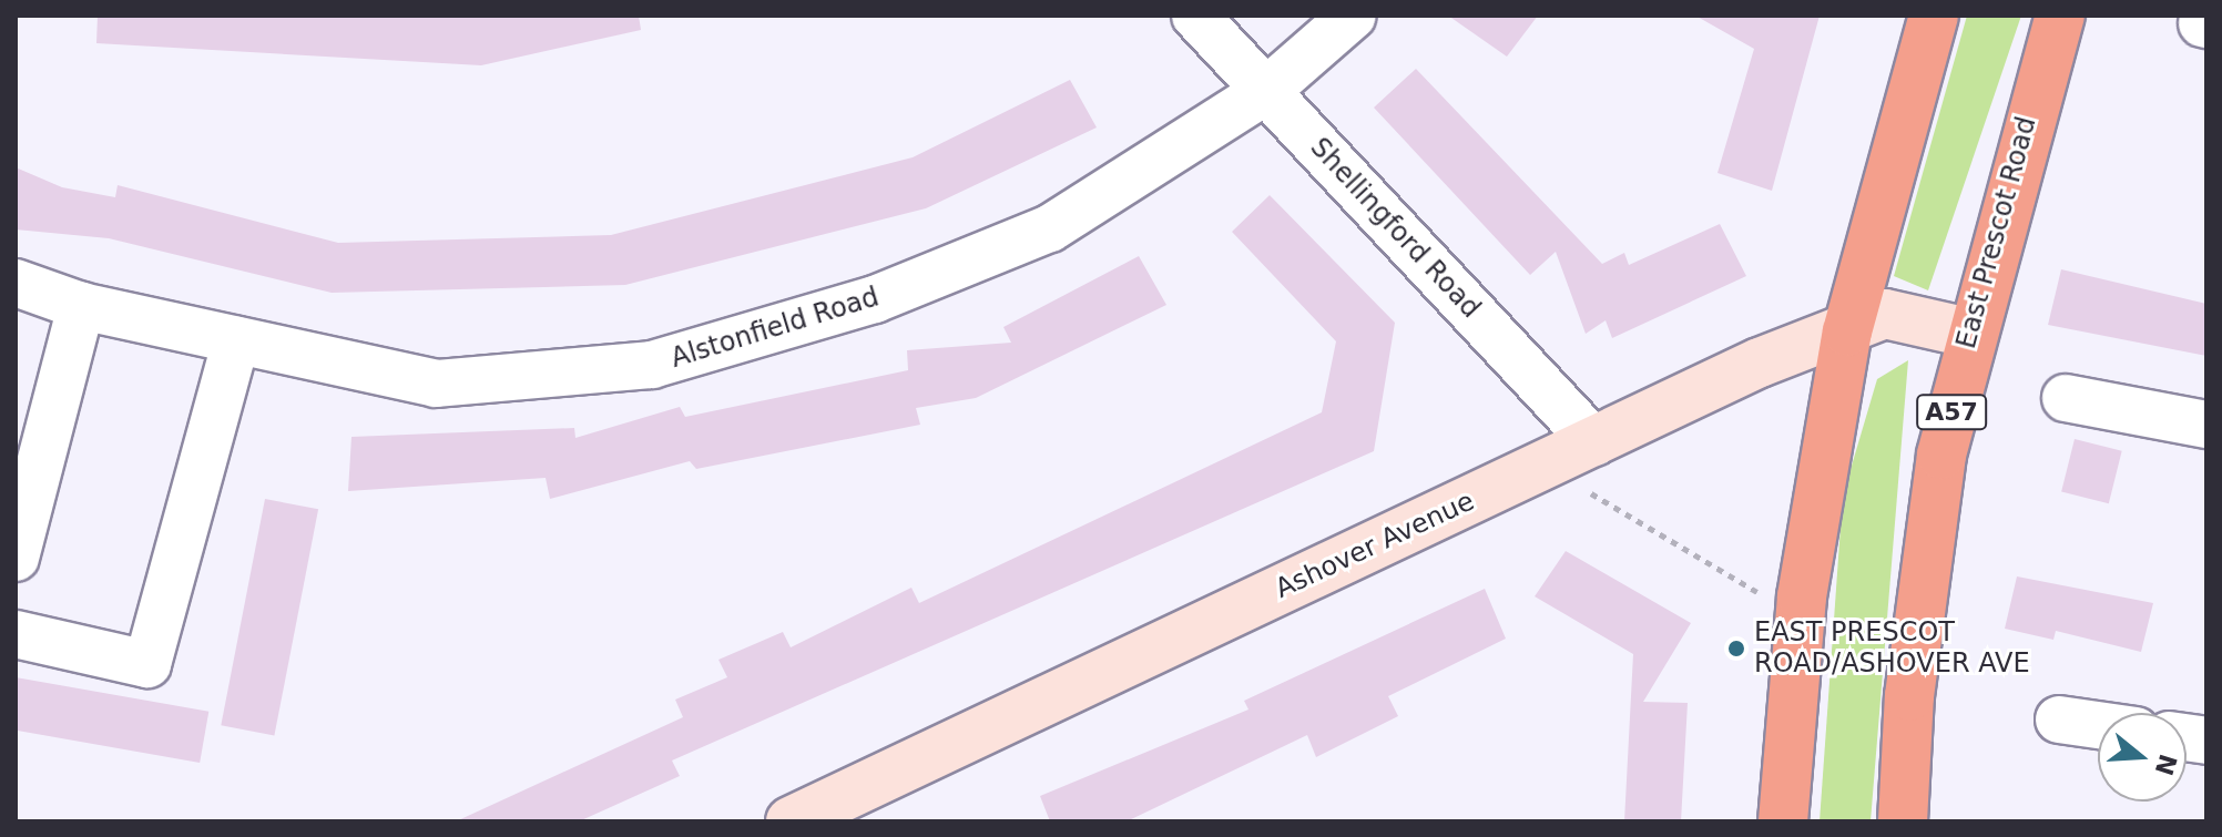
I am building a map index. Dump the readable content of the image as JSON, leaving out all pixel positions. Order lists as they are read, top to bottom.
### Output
{
  "streets": {
    "highway": ["East Prescot Road", "A57"],
    "street": ["Shellingford Road", "Alstonfield Road", "Ashover Avenue"]
  },
  "crossings": [
    ["Shellingford Road", "Alstonfield Road"],
    ["Shellingford Road", "Ashover Avenue"],
    ["East Prescot Road", "Ashover Avenue"]
  ],
  "places": ["EAST PRESCOT ROAD/ASHOVER AVE"],
  "north": "right"
}
